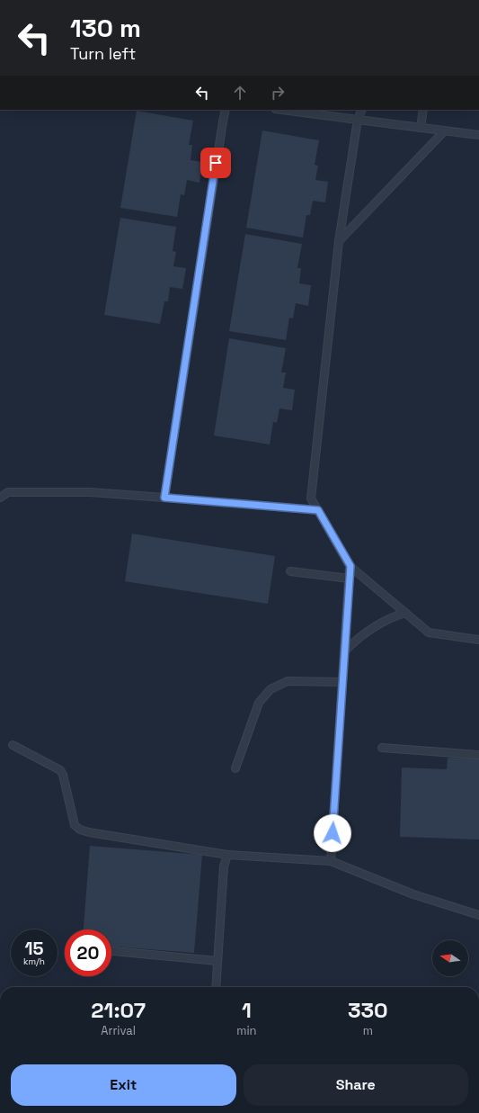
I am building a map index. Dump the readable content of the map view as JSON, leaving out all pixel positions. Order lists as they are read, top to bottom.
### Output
{
  "north": "left",
  "page": {
    "turn": ["130 m", "Turn left"],
    "speed": "15 km/h",
    "limit": "20",
    "eta": [
      "21:07",
      "Arrival",
      "1",
      "min",
      "330",
      "m"
    ],
    "buttons": ["Exit", "Share"]
  }
}
